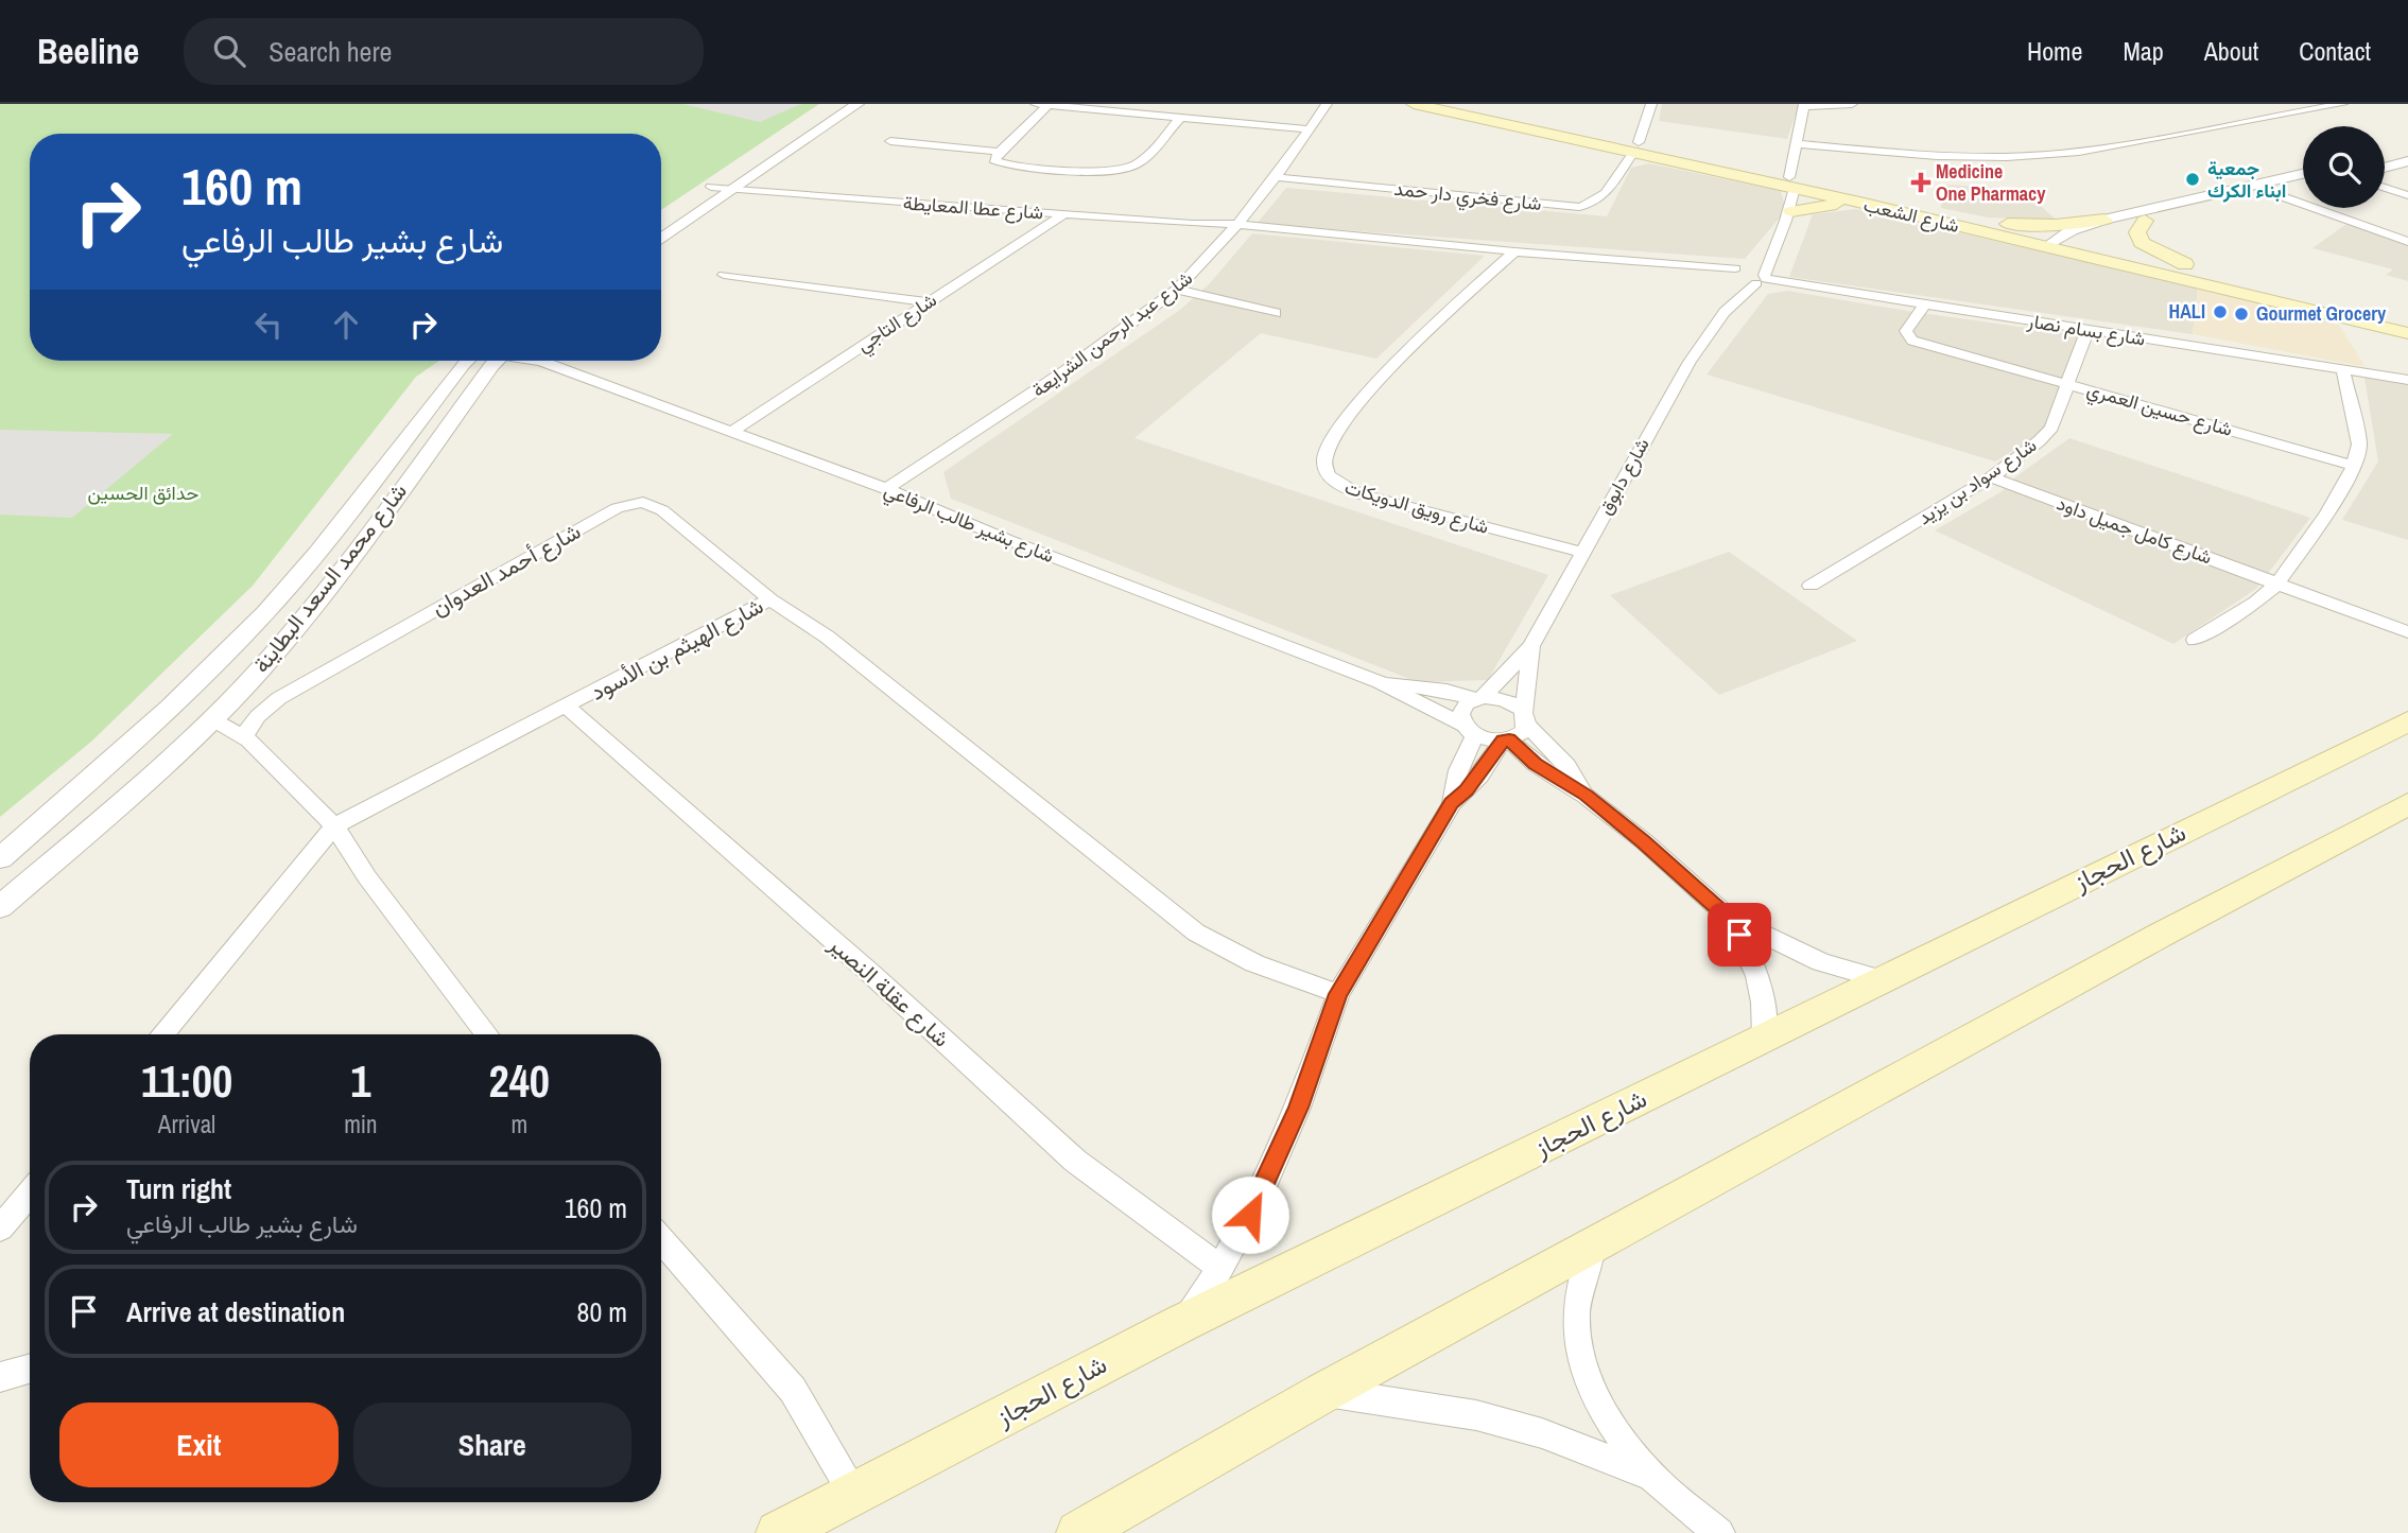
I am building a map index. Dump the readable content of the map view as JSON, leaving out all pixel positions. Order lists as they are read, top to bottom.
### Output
{
  "streets": {
    "main road": ["شارع الشعب", "شارع الحجاز"],
    "street": [
      "شارع فخري دار حمد",
      "شارع عطا المعايطة",
      "شارع التاجي",
      "شارع بسام نصار",
      "شارع عبد الرحمن الشرايعة",
      "شارع حسين العمري",
      "شارع دابوق",
      "شارع سواد بن يزيد",
      "شارع رويق الدويكات",
      "شارع بشير طالب الرفاعي",
      "شارع كامل جميل داود",
      "شارع أحمد العدوان",
      "شارع محمد السعد البطاينة",
      "شارع الهيثم بن الأسود",
      "شارع عقلة النصير"
    ]
  },
  "crossings": [
    ["شارع فخري دار حمد", "شارع الشعب"],
    ["شارع فخري دار حمد", "شارع عبد الرحمن الشرايعة"],
    ["شارع عطا المعايطة", "شارع التاجي"],
    ["شارع عطا المعايطة", "شارع عبد الرحمن الشرايعة"],
    ["شارع الشعب", "شارع دابوق"],
    ["شارع التاجي", "شارع بشير طالب الرفاعي"],
    ["شارع بسام نصار", "شارع حسين العمري"],
    ["شارع بسام نصار", "شارع دابوق"],
    ["شارع بسام نصار", "شارع سواد بن يزيد"],
    ["شارع عبد الرحمن الشرايعة", "شارع بشير طالب الرفاعي"],
    ["شارع حسين العمري", "شارع سواد بن يزيد"],
    ["شارع دابوق", "شارع رويق الدويكات"],
    ["شارع دابوق", "شارع بشير طالب الرفاعي"],
    ["شارع سواد بن يزيد", "شارع كامل جميل داود"],
    ["شارع أحمد العدوان", "شارع الهيثم بن الأسود"],
    ["شارع الهيثم بن الأسود", "شارع عقلة النصير"]
  ],
  "parks": ["حدائق الحسين"],
  "places": {
    "other": ["جمعية ابناء الكرك", "HALI", "Gourmet Grocery"],
    "health": ["Medicine One Pharmacy"]
  },
  "page": {
    "header": "Beeline",
    "search": "Search here",
    "nav": [
      "Home",
      "Map",
      "About",
      "Contact"
    ],
    "turn": ["160 m", "شارع بشير طالب الرفاعي"],
    "eta": [
      "11:00",
      "Arrival",
      "1",
      "min",
      "240",
      "m"
    ],
    "list": [
      {
        "name": "Turn right",
        "note": "شارع بشير طالب الرفاعي",
        "value": "160 m"
      },
      {
        "name": "Arrive at destination",
        "value": "80 m"
      }
    ],
    "buttons": ["Exit", "Share"]
  }
}
